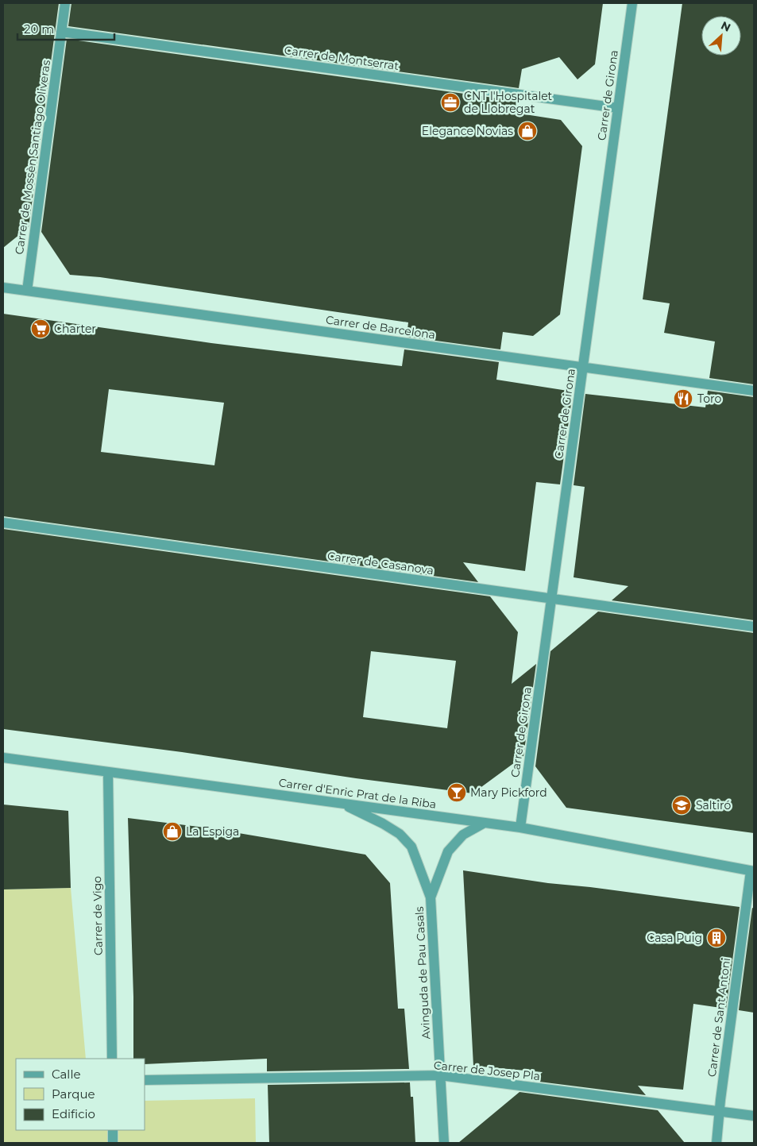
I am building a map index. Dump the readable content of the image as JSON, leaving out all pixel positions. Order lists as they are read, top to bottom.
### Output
{
  "streets": {
    "street": [
      "Carrer de Montserrat",
      "Carrer de Girona",
      "Carrer de Mossèn Santiago Oliveras",
      "Carrer de Barcelona",
      "Carrer de Casanova",
      "Carrer d'Enric Prat de la Riba",
      "Carrer de Vigo",
      "Avinguda de Pau Casals",
      "Carrer de Sant Antoni",
      "Carrer de Josep Pla"
    ]
  },
  "crossings": [
    ["Carrer de Montserrat", "Carrer de Girona"],
    ["Carrer de Montserrat", "Carrer de Mossèn Santiago Oliveras"],
    ["Carrer de Girona", "Carrer de Barcelona"],
    ["Carrer de Girona", "Carrer de Casanova"],
    ["Carrer de Girona", "Carrer d'Enric Prat de la Riba"],
    ["Carrer de Mossèn Santiago Oliveras", "Carrer de Barcelona"],
    ["Carrer d'Enric Prat de la Riba", "Carrer de Vigo"],
    ["Carrer d'Enric Prat de la Riba", "Avinguda de Pau Casals"],
    ["Carrer d'Enric Prat de la Riba", "Carrer de Sant Antoni"],
    ["Avinguda de Pau Casals", "Carrer de Josep Pla"],
    ["Carrer de Sant Antoni", "Carrer de Josep Pla"]
  ],
  "places": {
    "office": ["CNT l'Hospitalet de Llobregat"],
    "shop": ["Elegance Novias", "La Espiga"],
    "supermarket": ["Charter"],
    "restaurant": ["Toro"],
    "bar": ["Mary Pickford"],
    "school or university": ["Saltiró"],
    "building": ["Casa Puig"]
  },
  "legend": ["Calle", "Parque", "Edificio"],
  "scale_bar": "20 m",
  "north": "top right"
}
